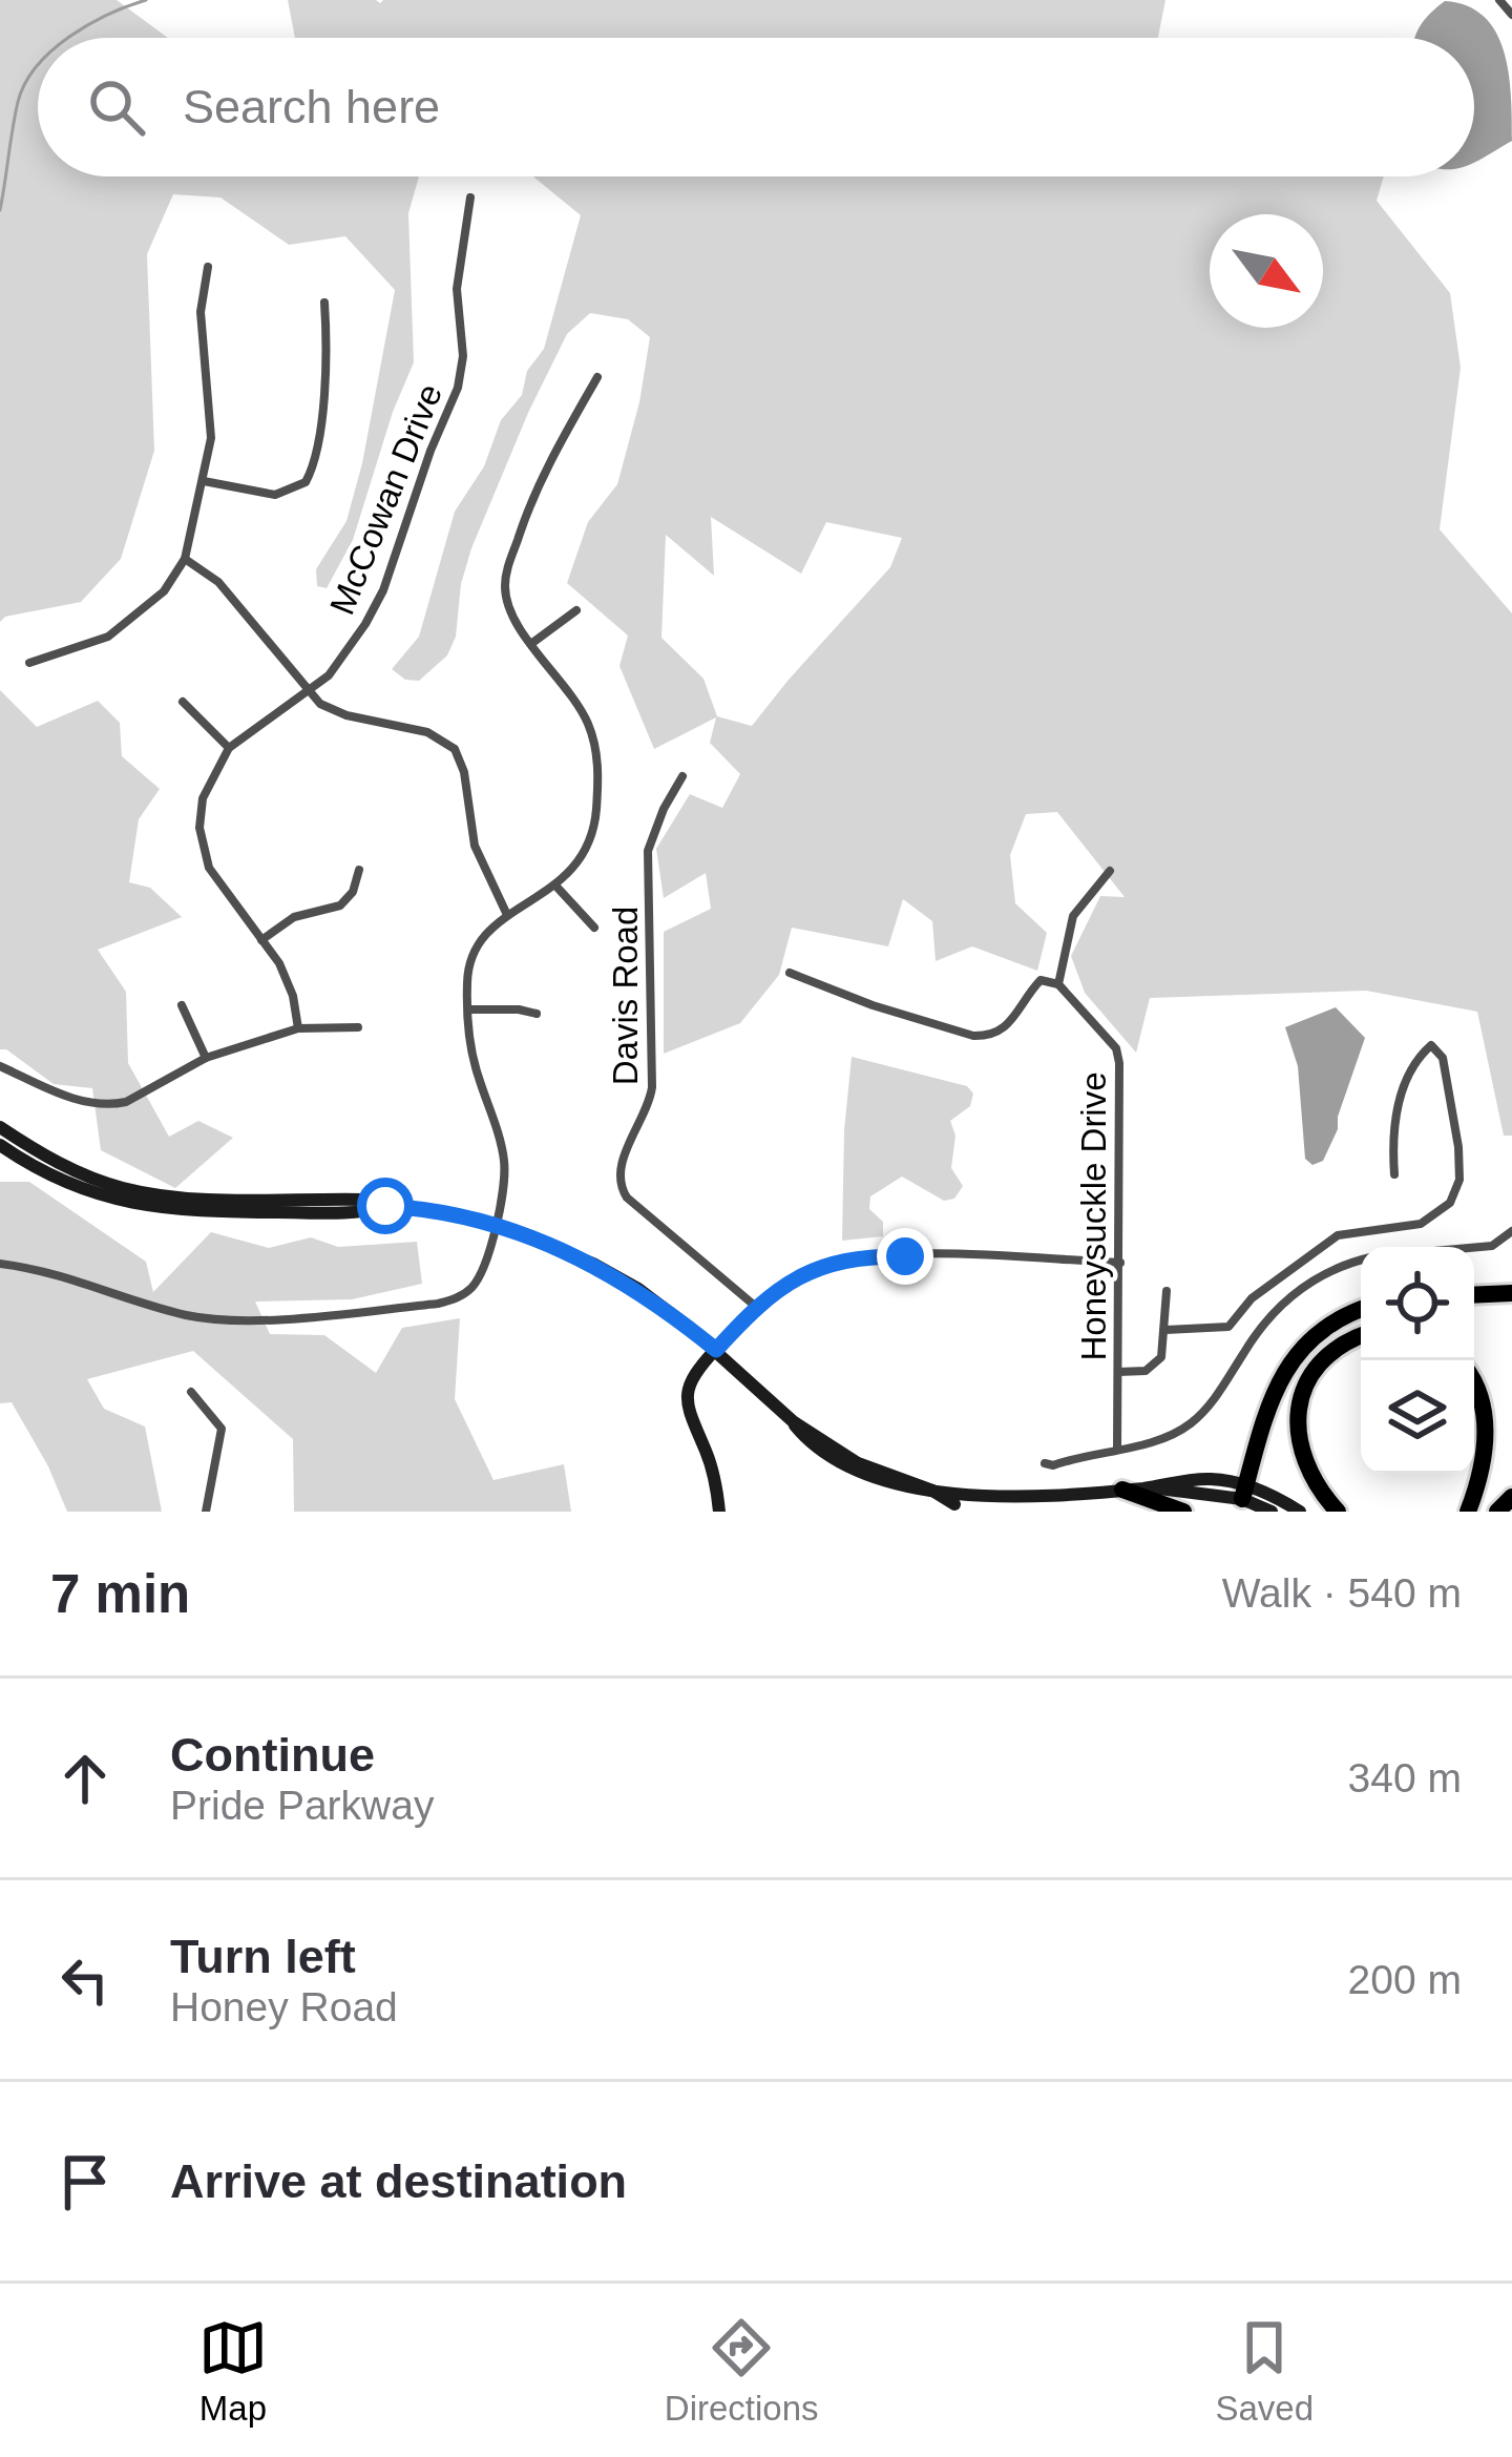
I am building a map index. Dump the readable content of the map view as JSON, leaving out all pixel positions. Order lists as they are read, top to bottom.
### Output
{
  "streets": {
    "street": ["McCowan Drive", "Davis Road", "Honeysuckle Drive"]
  },
  "north": "bottom right",
  "page": {
    "search": "Search here",
    "heading": ["7 min", "Walk · 540 m"],
    "list": [
      ["Continue", "Pride Parkway", "340 m"],
      ["Turn left", "Honey Road", "200 m"],
      "Arrive at destination"
    ],
    "nav": ["Map", "Directions", "Saved"]
  }
}
